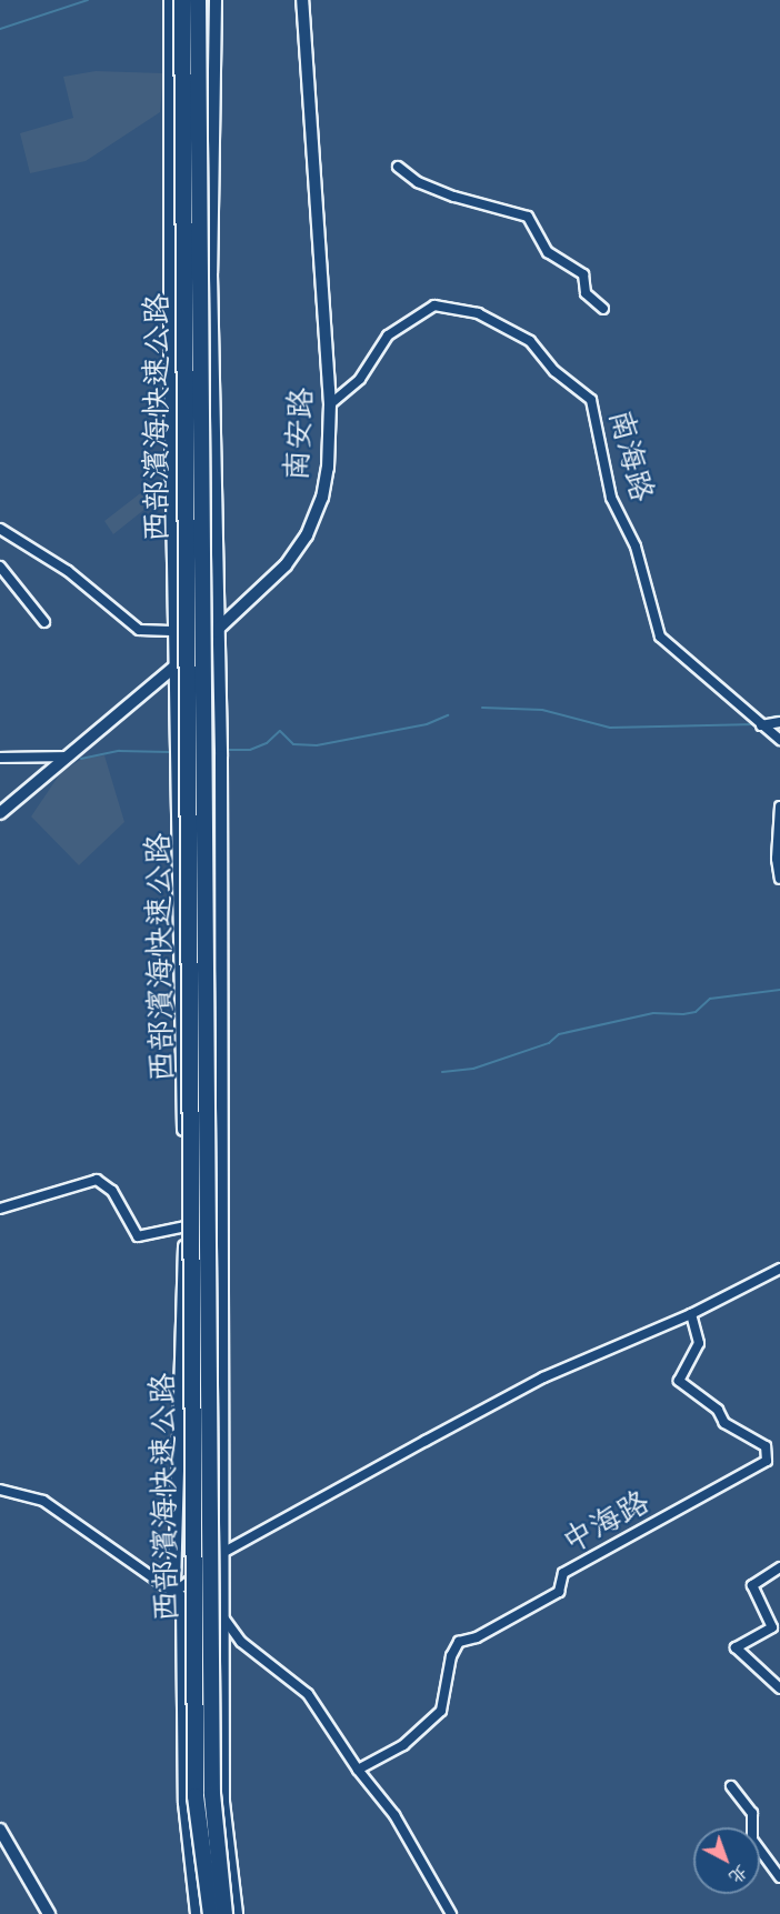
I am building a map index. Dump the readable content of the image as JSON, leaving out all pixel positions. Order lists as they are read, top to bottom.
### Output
{
  "streets": {
    "highway": ["西部濱海快速公路"],
    "street": ["南安路", "南海路", "中海路"]
  },
  "crossings": [
    ["南安路", "南海路"]
  ],
  "north": "bottom right"
}
